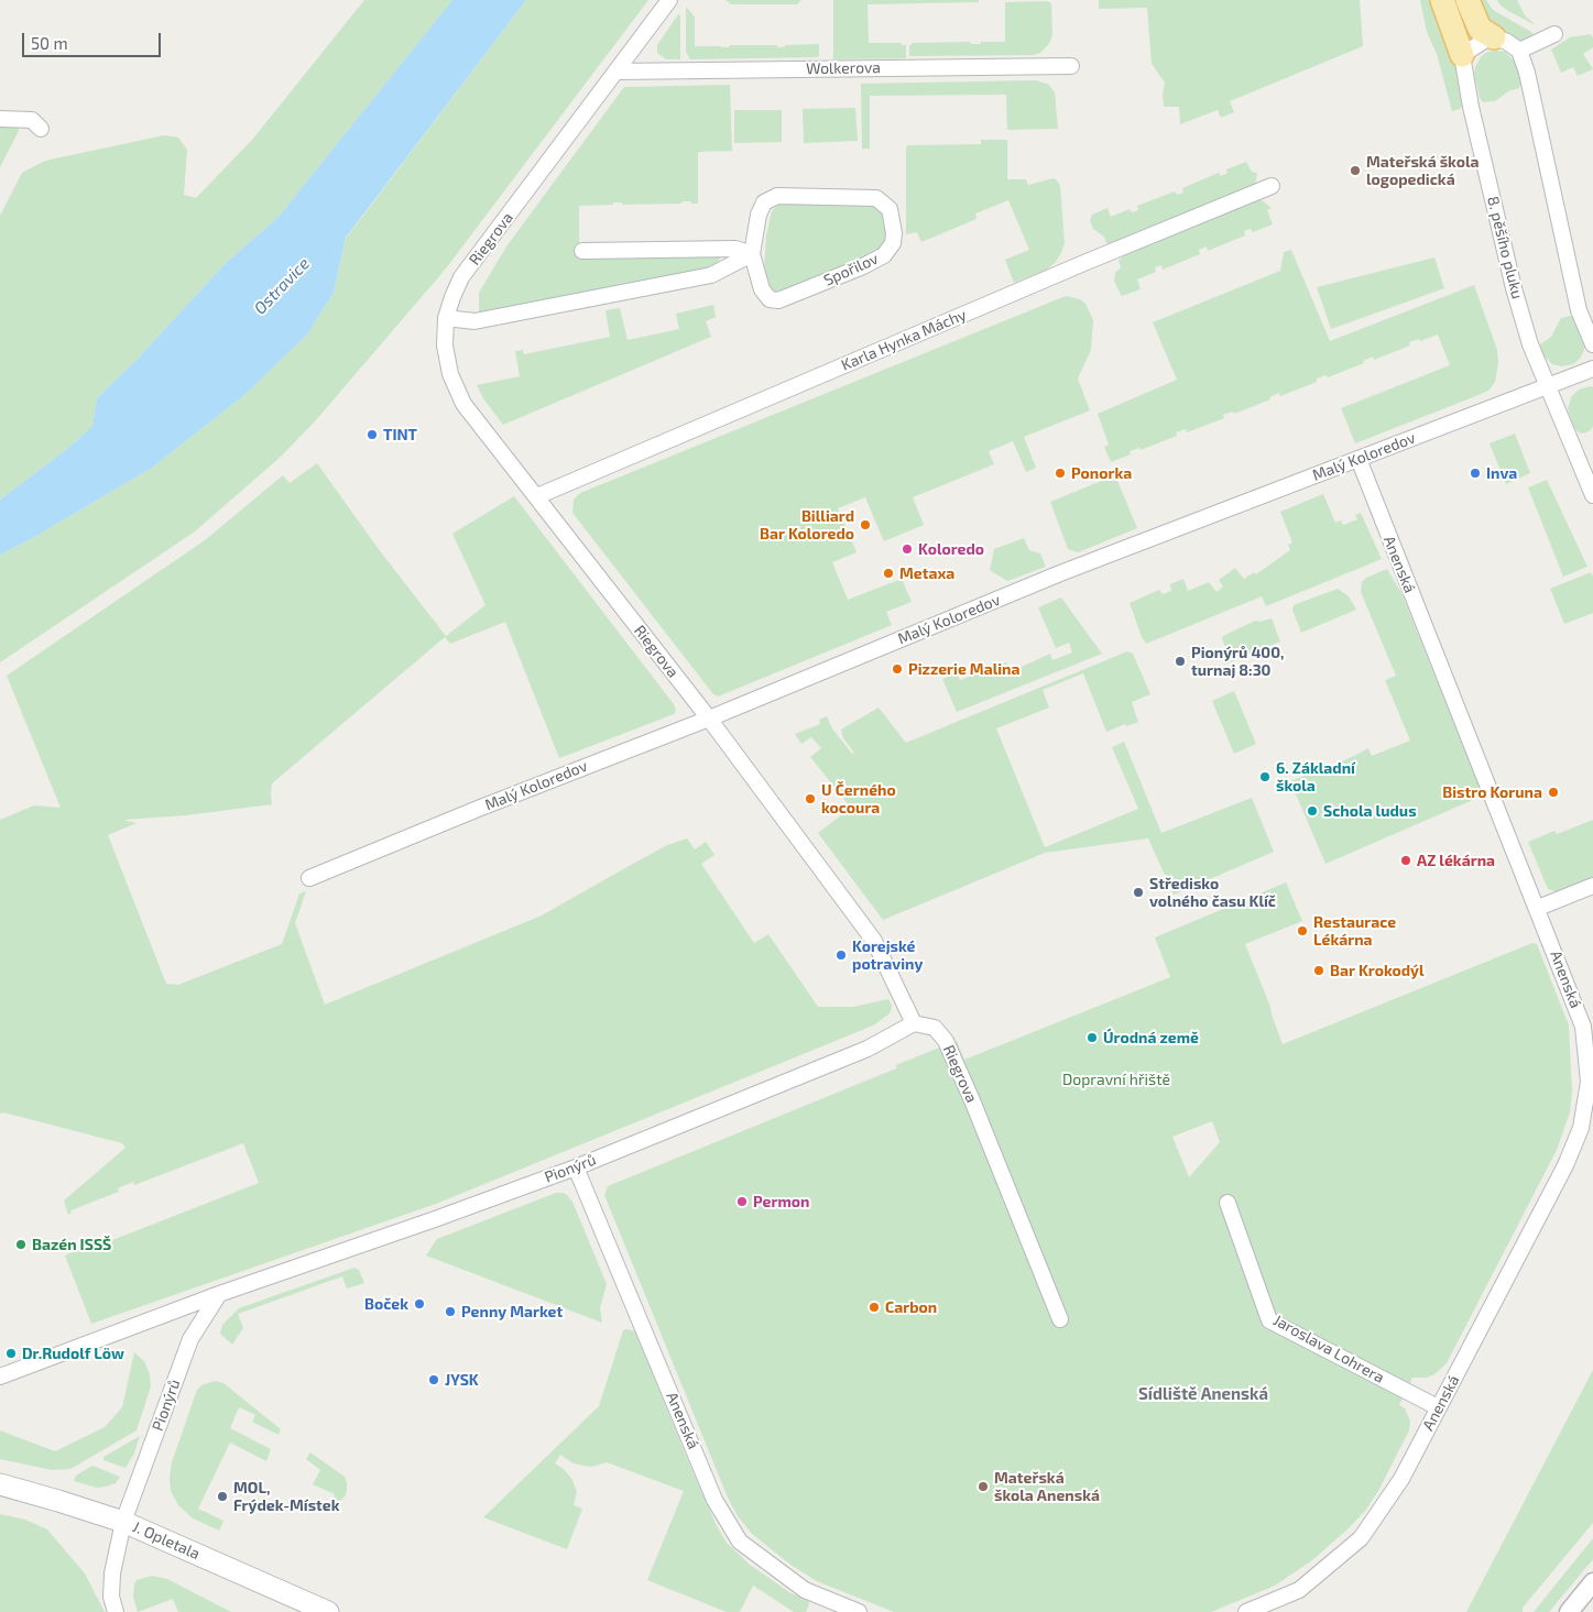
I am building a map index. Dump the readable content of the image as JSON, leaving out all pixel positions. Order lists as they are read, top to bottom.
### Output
{
  "streets": {
    "main road": ["J. Opletala"],
    "street": [
      "Wolkerova",
      "Riegrova",
      "8. pěšího pluku",
      "Spořilov",
      "Karla Hynka Máchy",
      "Malý Koloredov",
      "Anenská",
      "Pionýrů",
      "Jaroslava Lohrera"
    ]
  },
  "crossings": [
    ["Wolkerova", "Riegrova"],
    ["Riegrova", "Karla Hynka Máchy"],
    ["Riegrova", "Malý Koloredov"],
    ["Riegrova", "Pionýrů"],
    ["8. pěšího pluku", "Malý Koloredov"],
    ["Malý Koloredov", "Anenská"],
    ["Anenská", "Pionýrů"],
    ["Anenská", "Jaroslava Lohrera"],
    ["Pionýrů", "J. Opletala"]
  ],
  "districts": ["Sídliště Anenská"],
  "water": ["Ostravice"],
  "parks": ["Dopravní hřiště"],
  "places": [
    "Mateřská škola logopedická",
    "TINT",
    "Ponorka",
    "Inva",
    "Billiard Bar Koloredo",
    "Koloredo",
    "Metaxa",
    "Pionýrů 400, turnaj 8:30",
    "Pizzerie Malina",
    "6. Základní škola",
    "Bistro Koruna",
    "U Černého kocoura",
    "Schola ludus",
    "AZ lékárna",
    "Středisko volného času Klíč",
    "Restaurace Lékárna",
    "Korejské potraviny",
    "Bar Krokodýl",
    "Úrodná země",
    "Permon",
    "Bazén ISSŠ",
    "Boček",
    "Carbon",
    "Penny Market",
    "Dr.Rudolf Löw",
    "JYSK",
    "Mateřská škola Anenská",
    "MOL, Frýdek-Místek"
  ],
  "scale_bar": "50 m"
}
